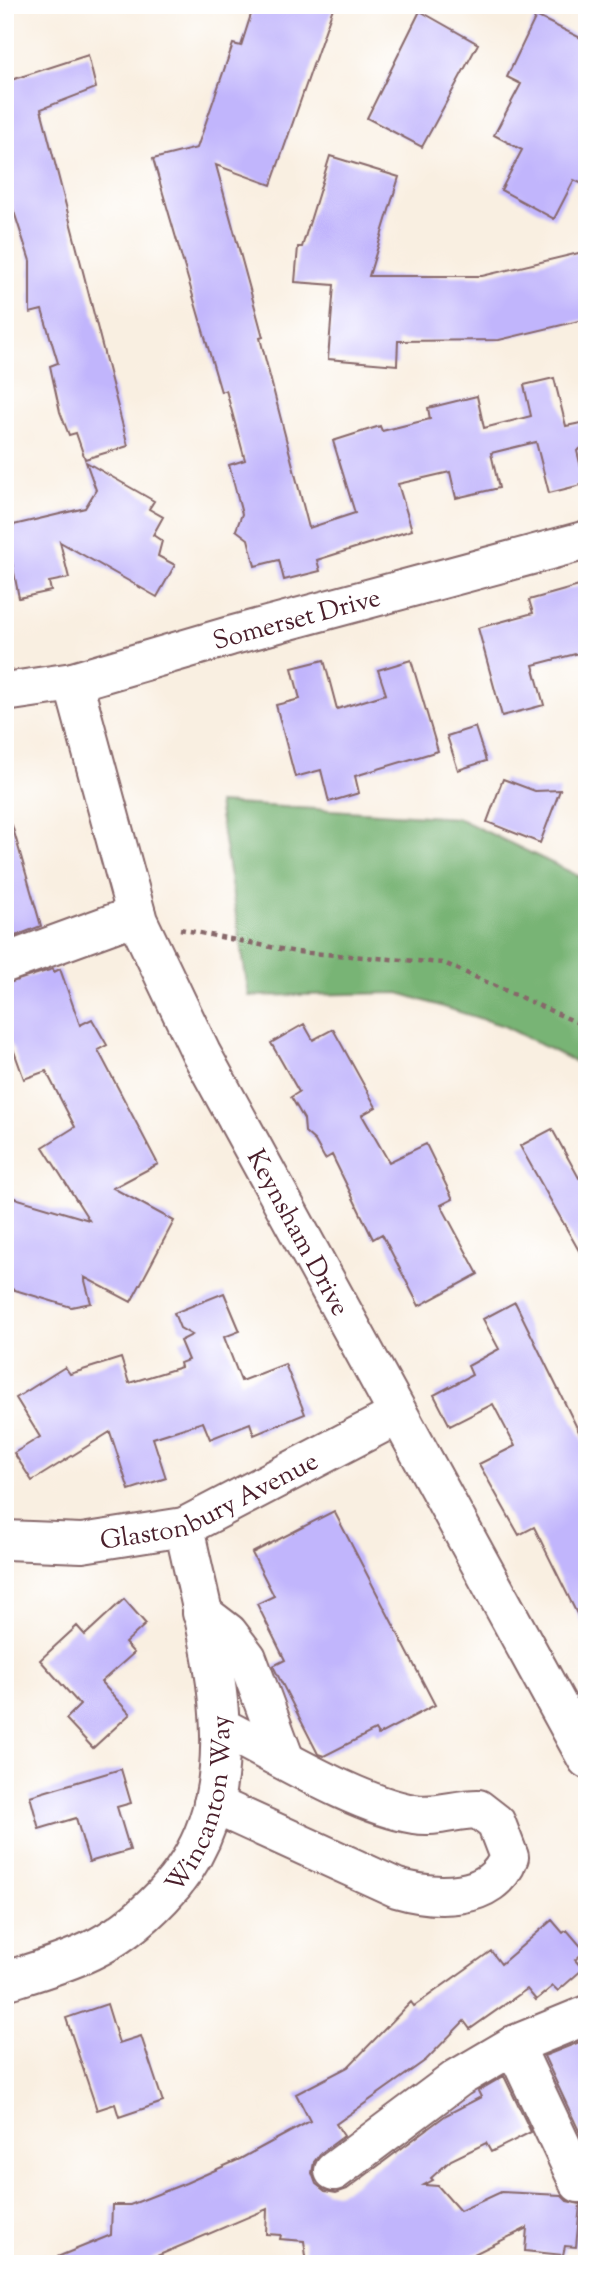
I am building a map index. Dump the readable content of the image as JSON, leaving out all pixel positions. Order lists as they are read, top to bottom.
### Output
{
  "streets": {
    "street": [
      "Somerset Drive",
      "Keynsham Drive",
      "Glastonbury Avenue",
      "Wincanton Way"
    ]
  },
  "crossings": [
    ["Somerset Drive", "Keynsham Drive"],
    ["Keynsham Drive", "Glastonbury Avenue"],
    ["Glastonbury Avenue", "Wincanton Way"]
  ]
}
